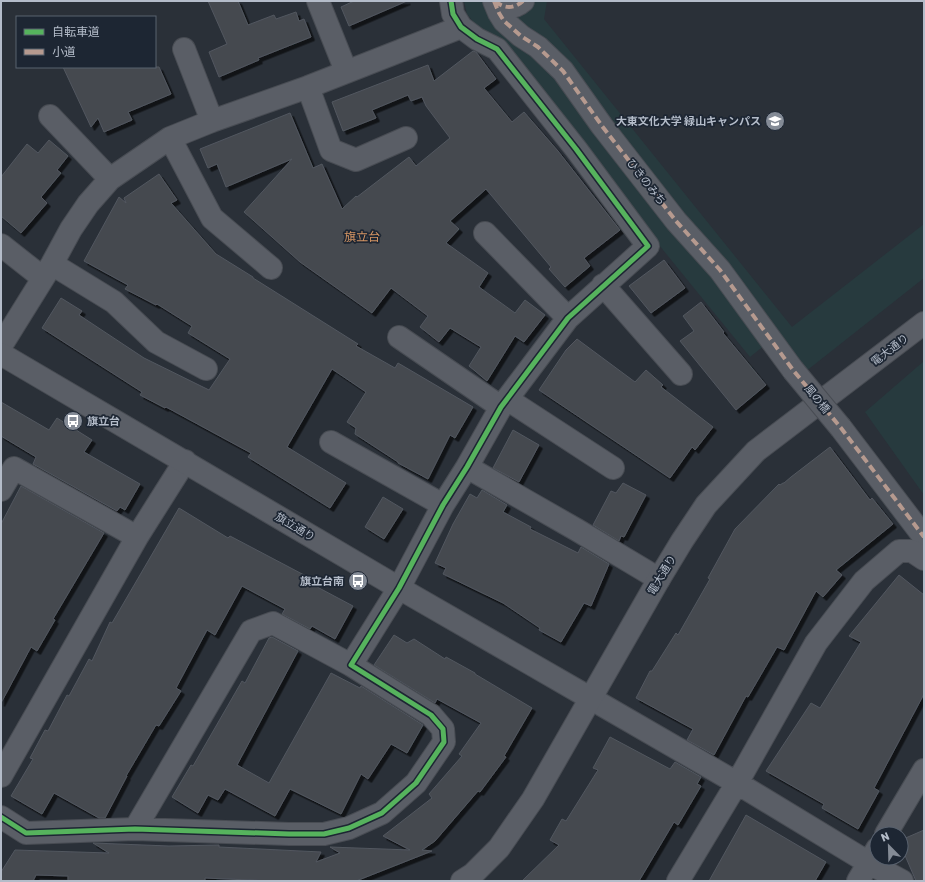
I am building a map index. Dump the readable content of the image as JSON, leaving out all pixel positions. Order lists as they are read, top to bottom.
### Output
{
  "streets": {
    "street": [
      "ひきのみち",
      "電大通り",
      "風の橋",
      "旗立通り"
    ]
  },
  "crossings": [
    ["ひきのみち", "風の橋"],
    ["電大通り", "旗立通り"]
  ],
  "districts": ["旗立台"],
  "places": {
    "school or university": ["大東文化大学 緑山キャンパス"],
    "bus stop": ["旗立台", "旗立台南"]
  },
  "legend": ["自転車道", "小道"],
  "north": "top left"
}
